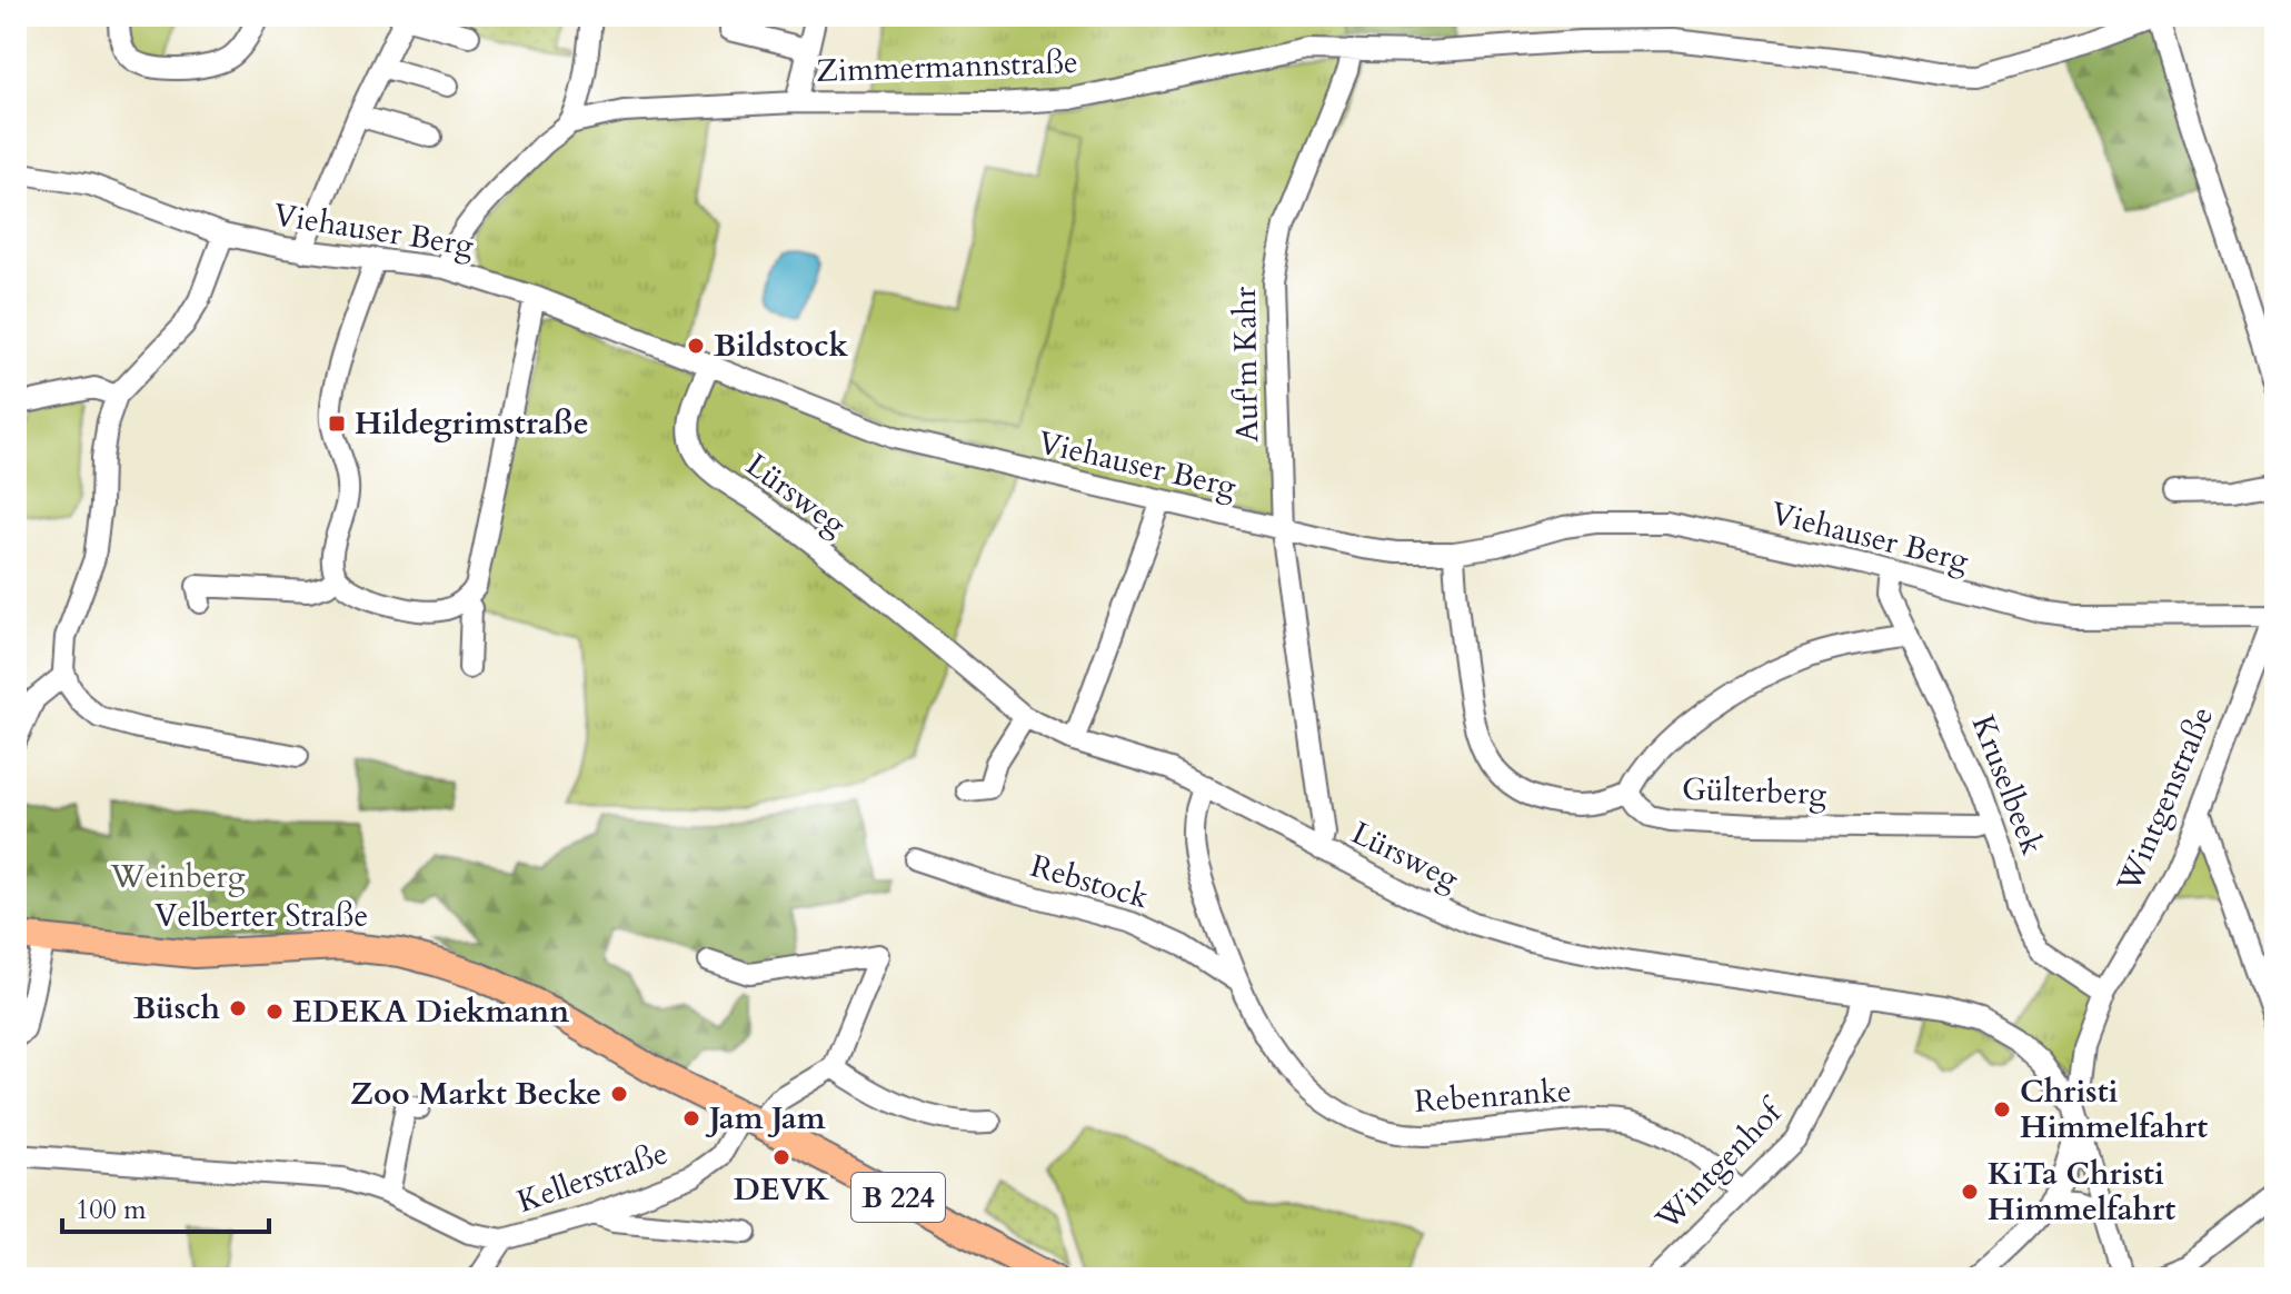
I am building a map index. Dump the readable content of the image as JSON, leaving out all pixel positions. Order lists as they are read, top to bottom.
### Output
{
  "streets": {
    "main road": ["Velberter Straße", "B 224"],
    "street": [
      "Zimmermannstraße",
      "Viehauser Berg",
      "Auf'm Kahr",
      "Lürsweg",
      "Kruselbeek",
      "Gülterberg",
      "Wintgenstraße",
      "Rebstock",
      "Rebenranke",
      "Wintgenhof",
      "Kellerstraße"
    ]
  },
  "crossings": [
    ["Zimmermannstraße", "Auf'm Kahr"],
    ["Viehauser Berg", "Auf'm Kahr"],
    ["Viehauser Berg", "Lürsweg"],
    ["Viehauser Berg", "Kruselbeek"],
    ["Viehauser Berg", "Wintgenstraße"],
    ["Auf'm Kahr", "Lürsweg"],
    ["Lürsweg", "Wintgenstraße"],
    ["Lürsweg", "Rebenranke"],
    ["Lürsweg", "Wintgenhof"],
    ["Kruselbeek", "Gülterberg"],
    ["Kruselbeek", "Wintgenstraße"],
    ["Rebstock", "Rebenranke"],
    ["Velberter Straße", "Kellerstraße"],
    ["Velberter Straße", "B 224"],
    ["Rebenranke", "Wintgenhof"]
  ],
  "parks": ["Weinberg"],
  "places": {
    "other": [
      "Bildstock",
      "Büsch",
      "EDEKA Diekmann",
      "Zoo Markt Becke",
      "Christi Himmelfahrt",
      "Jam Jam",
      "DEVK",
      "KiTa Christi Himmelfahrt"
    ],
    "transit": ["Hildegrimstraße"]
  },
  "scale_bar": "100 m"
}
